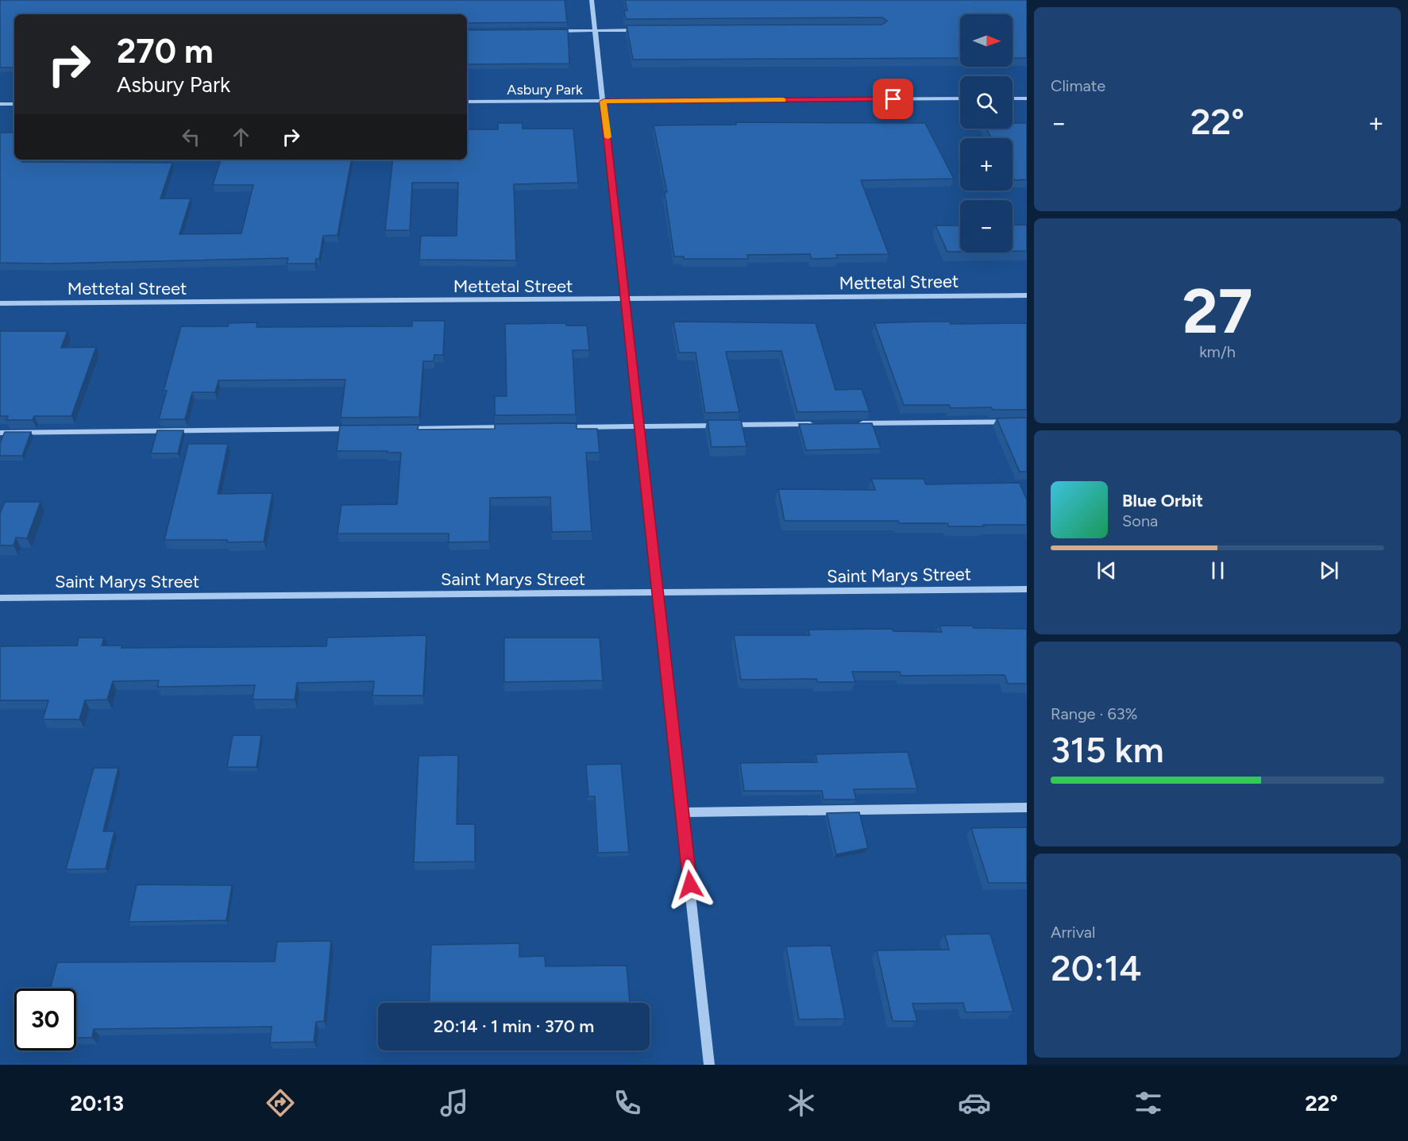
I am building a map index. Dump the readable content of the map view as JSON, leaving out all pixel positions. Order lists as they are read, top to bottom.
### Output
{
  "streets": {
    "street": ["Asbury Park", "Mettetal Street", "Saint Marys Street"]
  },
  "north": "right",
  "page": {
    "tile": [
      "Climate",
      ["27", "km/h"],
      ["Range · 63%", "315 km"],
      ["Arrival", "20:14"]
    ],
    "map_buttons": ["+", "−"],
    "turn": ["270 m", "Asbury Park"],
    "heat": ["−", "22°", "+"],
    "song": ["Blue Orbit", "Sona"],
    "limit": "30",
    "trip": "20:14 · 1 min · 370 m",
    "tabs": ["20:13", "22°"]
  }
}
